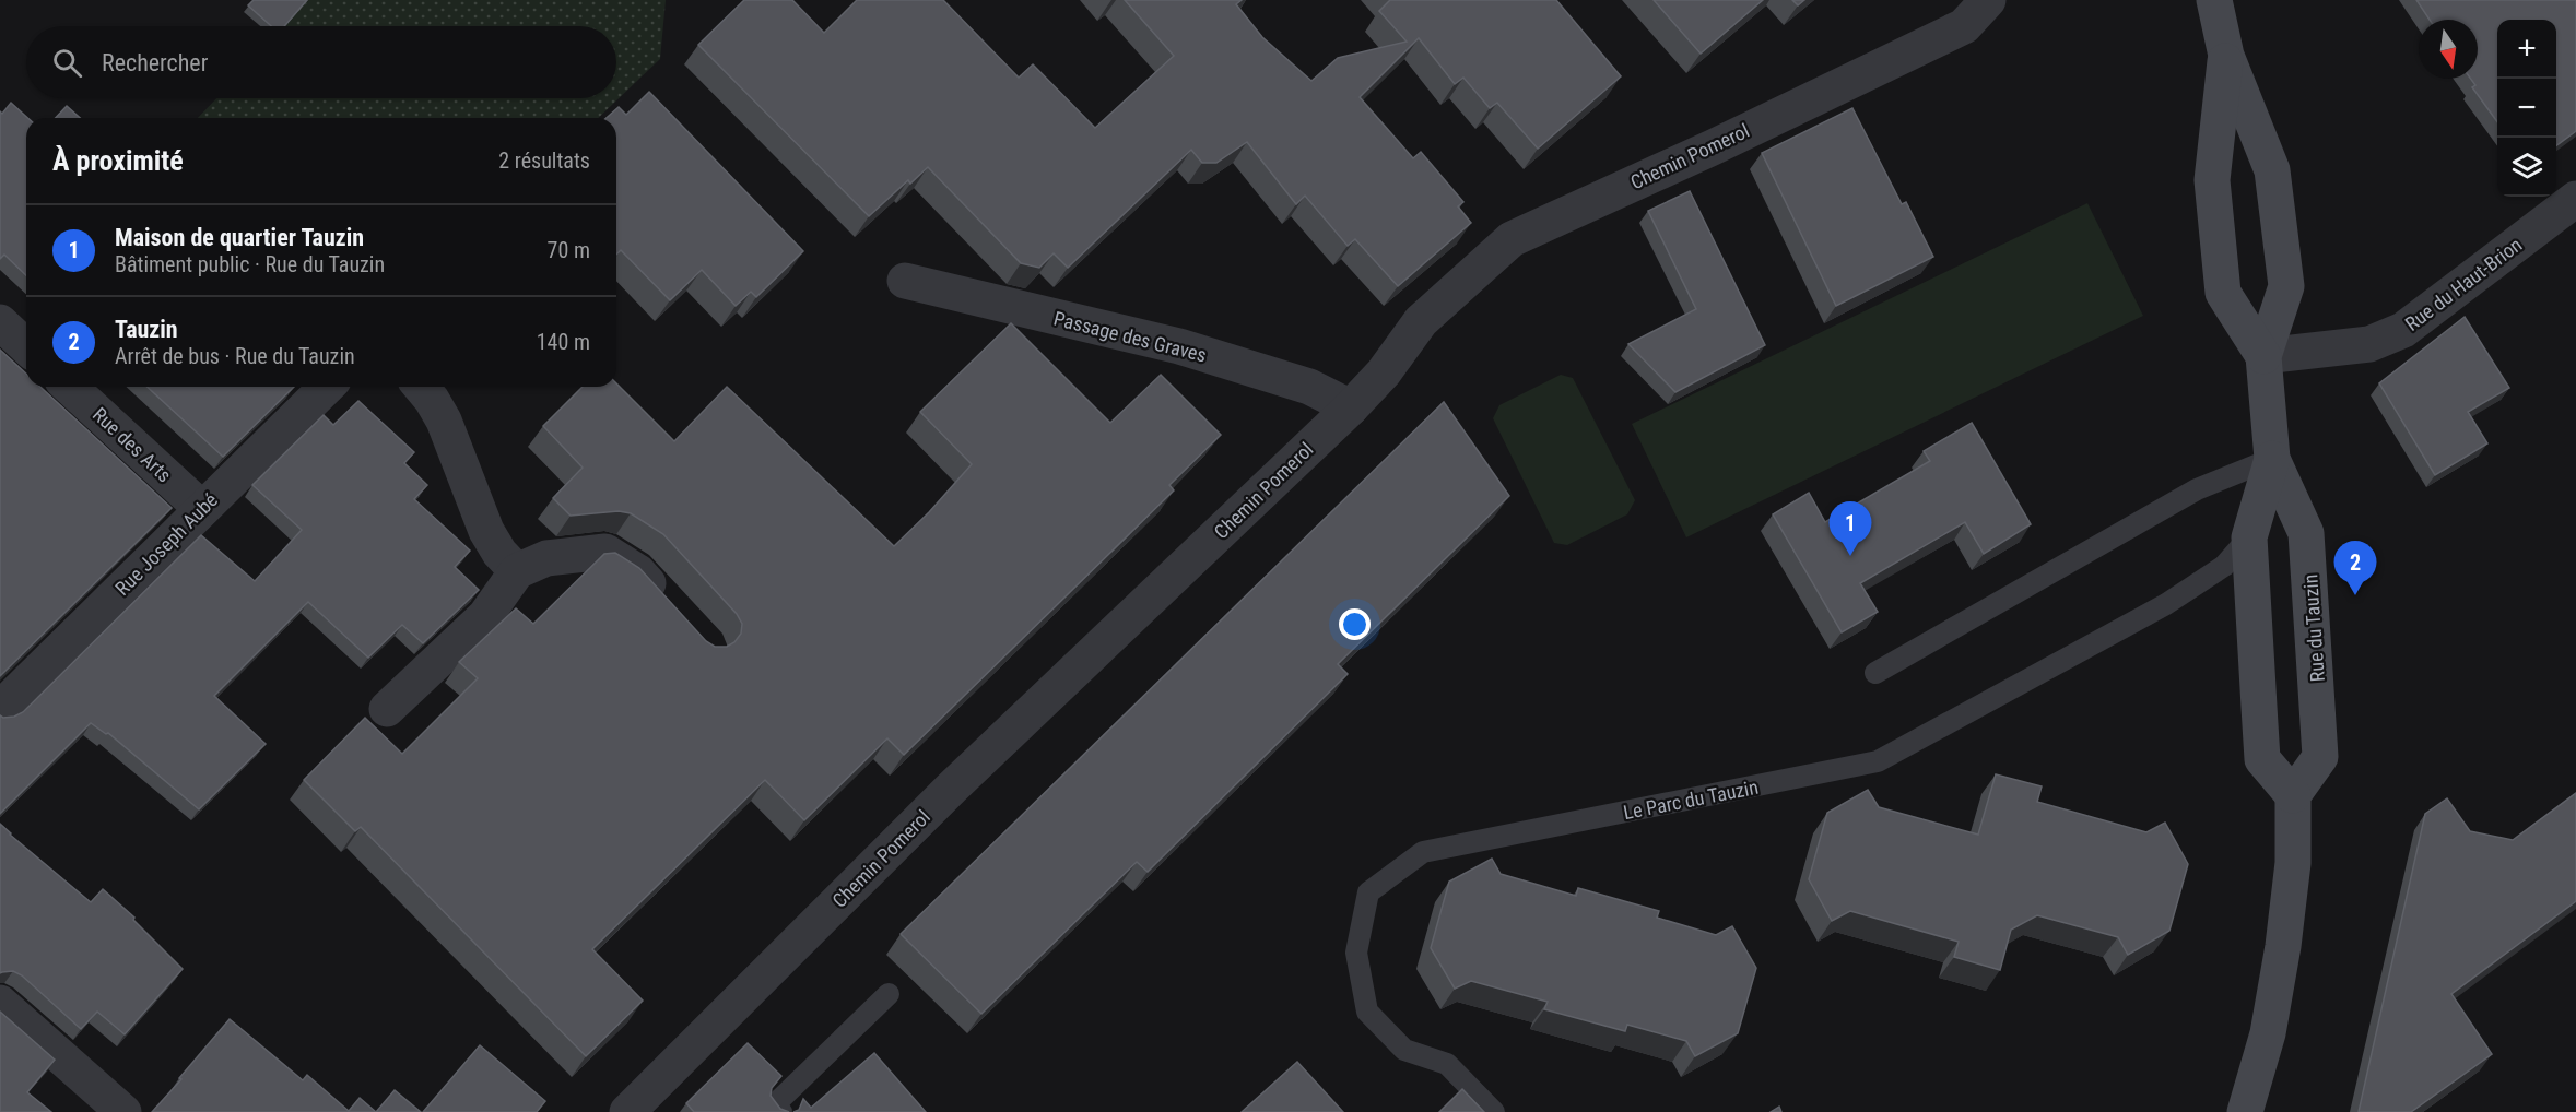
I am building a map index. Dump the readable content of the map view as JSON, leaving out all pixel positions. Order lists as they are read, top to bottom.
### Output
{
  "streets": {
    "street": [
      "Chemin Pomerol",
      "Rue du Haut-Brion",
      "Passage des Graves",
      "Rue des Arts",
      "Rue Joseph Aubé",
      "Rue du Tauzin"
    ],
    "lane": ["Le Parc du Tauzin"]
  },
  "crossings": [
    ["Chemin Pomerol", "Passage des Graves"],
    ["Rue du Haut-Brion", "Rue du Tauzin"],
    ["Rue des Arts", "Rue Joseph Aubé"],
    ["Rue du Tauzin", "Le Parc du Tauzin"]
  ],
  "north": "bottom",
  "page": {
    "map_buttons": ["+", "−"],
    "search": "Rechercher",
    "heading": ["À proximité", "2 résultats"],
    "list": [
      {
        "mark": "1",
        "name": "Maison de quartier Tauzin",
        "note": "Bâtiment public · Rue du Tauzin",
        "value": "70 m"
      },
      {
        "mark": "2",
        "name": "Tauzin",
        "note": "Arrêt de bus · Rue du Tauzin",
        "value": "140 m"
      }
    ],
    "pins": ["1", "2"]
  }
}
